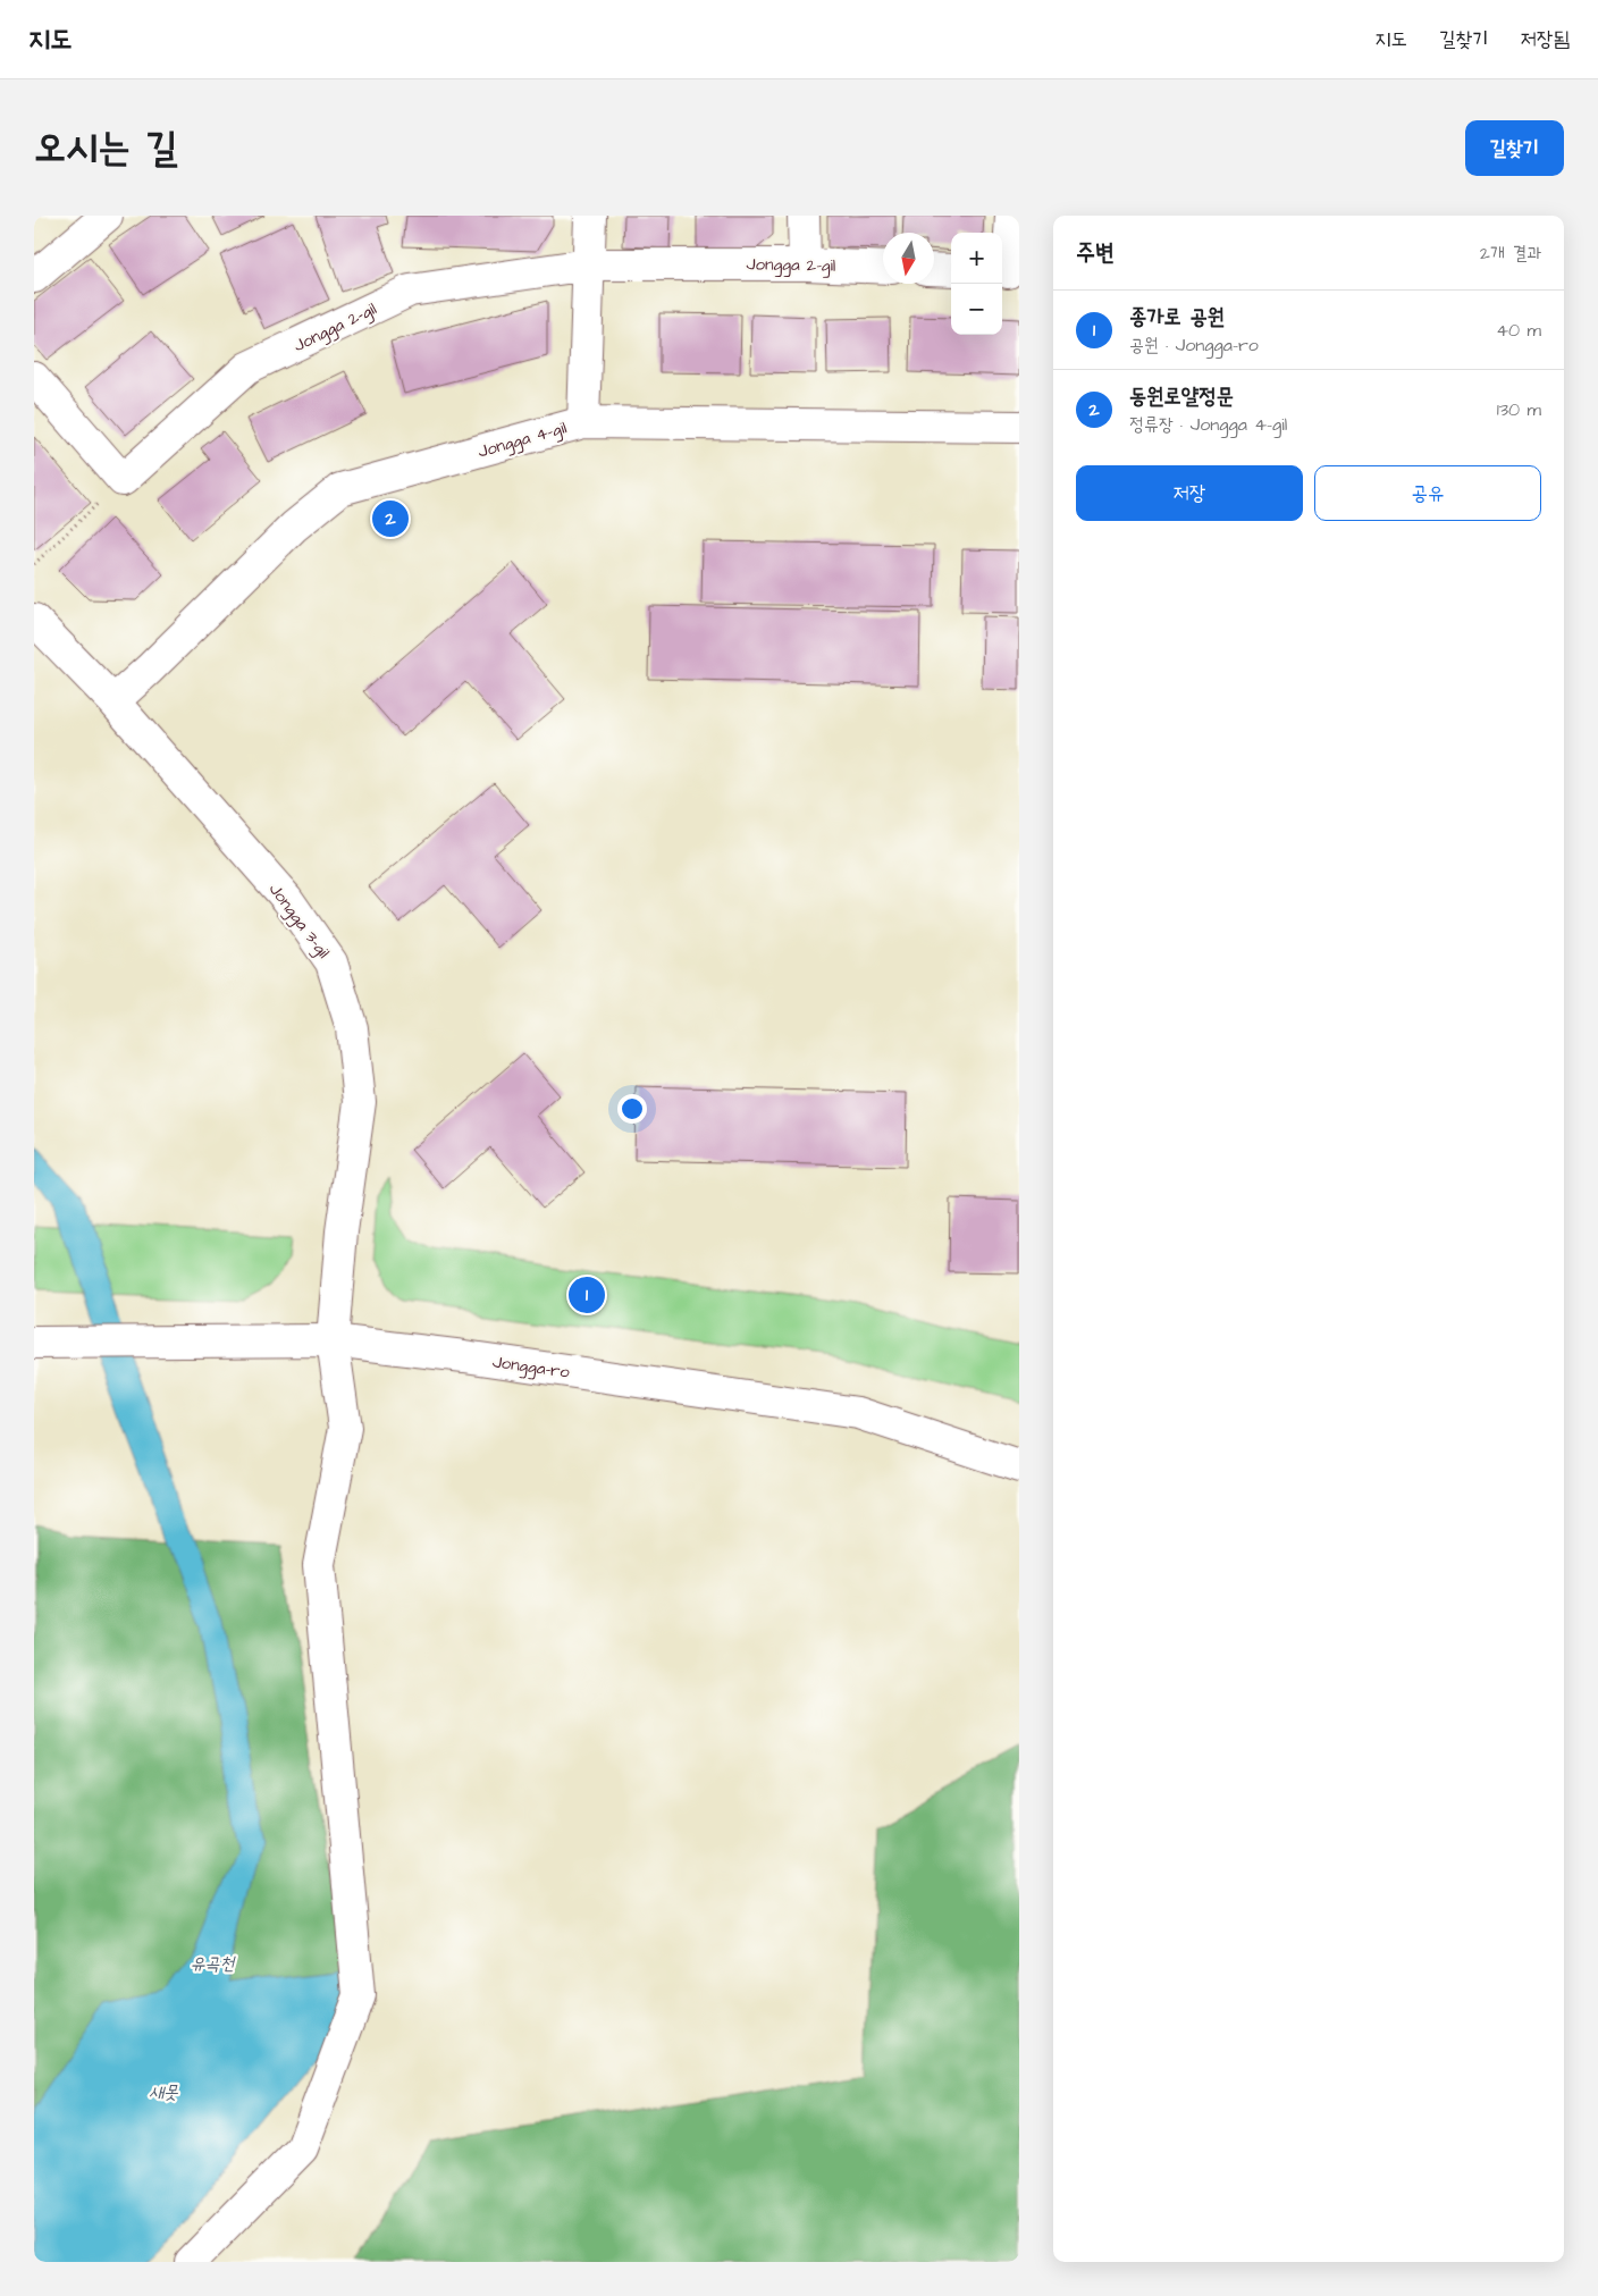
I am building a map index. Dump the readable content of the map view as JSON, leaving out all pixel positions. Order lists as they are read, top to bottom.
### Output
{
  "streets": {
    "street": [
      "Jongga 2-gil",
      "Jongga 4-gil",
      "Jongga 3-gil",
      "Jongga-ro"
    ]
  },
  "crossings": [
    ["Jongga 4-gil", "Jongga 3-gil"],
    ["Jongga 3-gil", "Jongga-ro"]
  ],
  "water": ["유곡천", "새못"],
  "north": "bottom",
  "page": {
    "header": "지도",
    "nav": ["지도", "길찾기", "저장됨"],
    "title": "오시는 길",
    "buttons": [
      "길찾기",
      ["저장", "공유"]
    ],
    "heading": ["주변", "2개 결과"],
    "map_buttons": ["+", "−"],
    "list": [
      {
        "mark": "1",
        "name": "종가로 공원",
        "note": "공원 · Jongga-ro",
        "value": "40 m"
      },
      {
        "mark": "2",
        "name": "동원로얄정문",
        "note": "정류장 · Jongga 4-gil",
        "value": "130 m"
      }
    ],
    "pins": ["2", "1"]
  }
}
